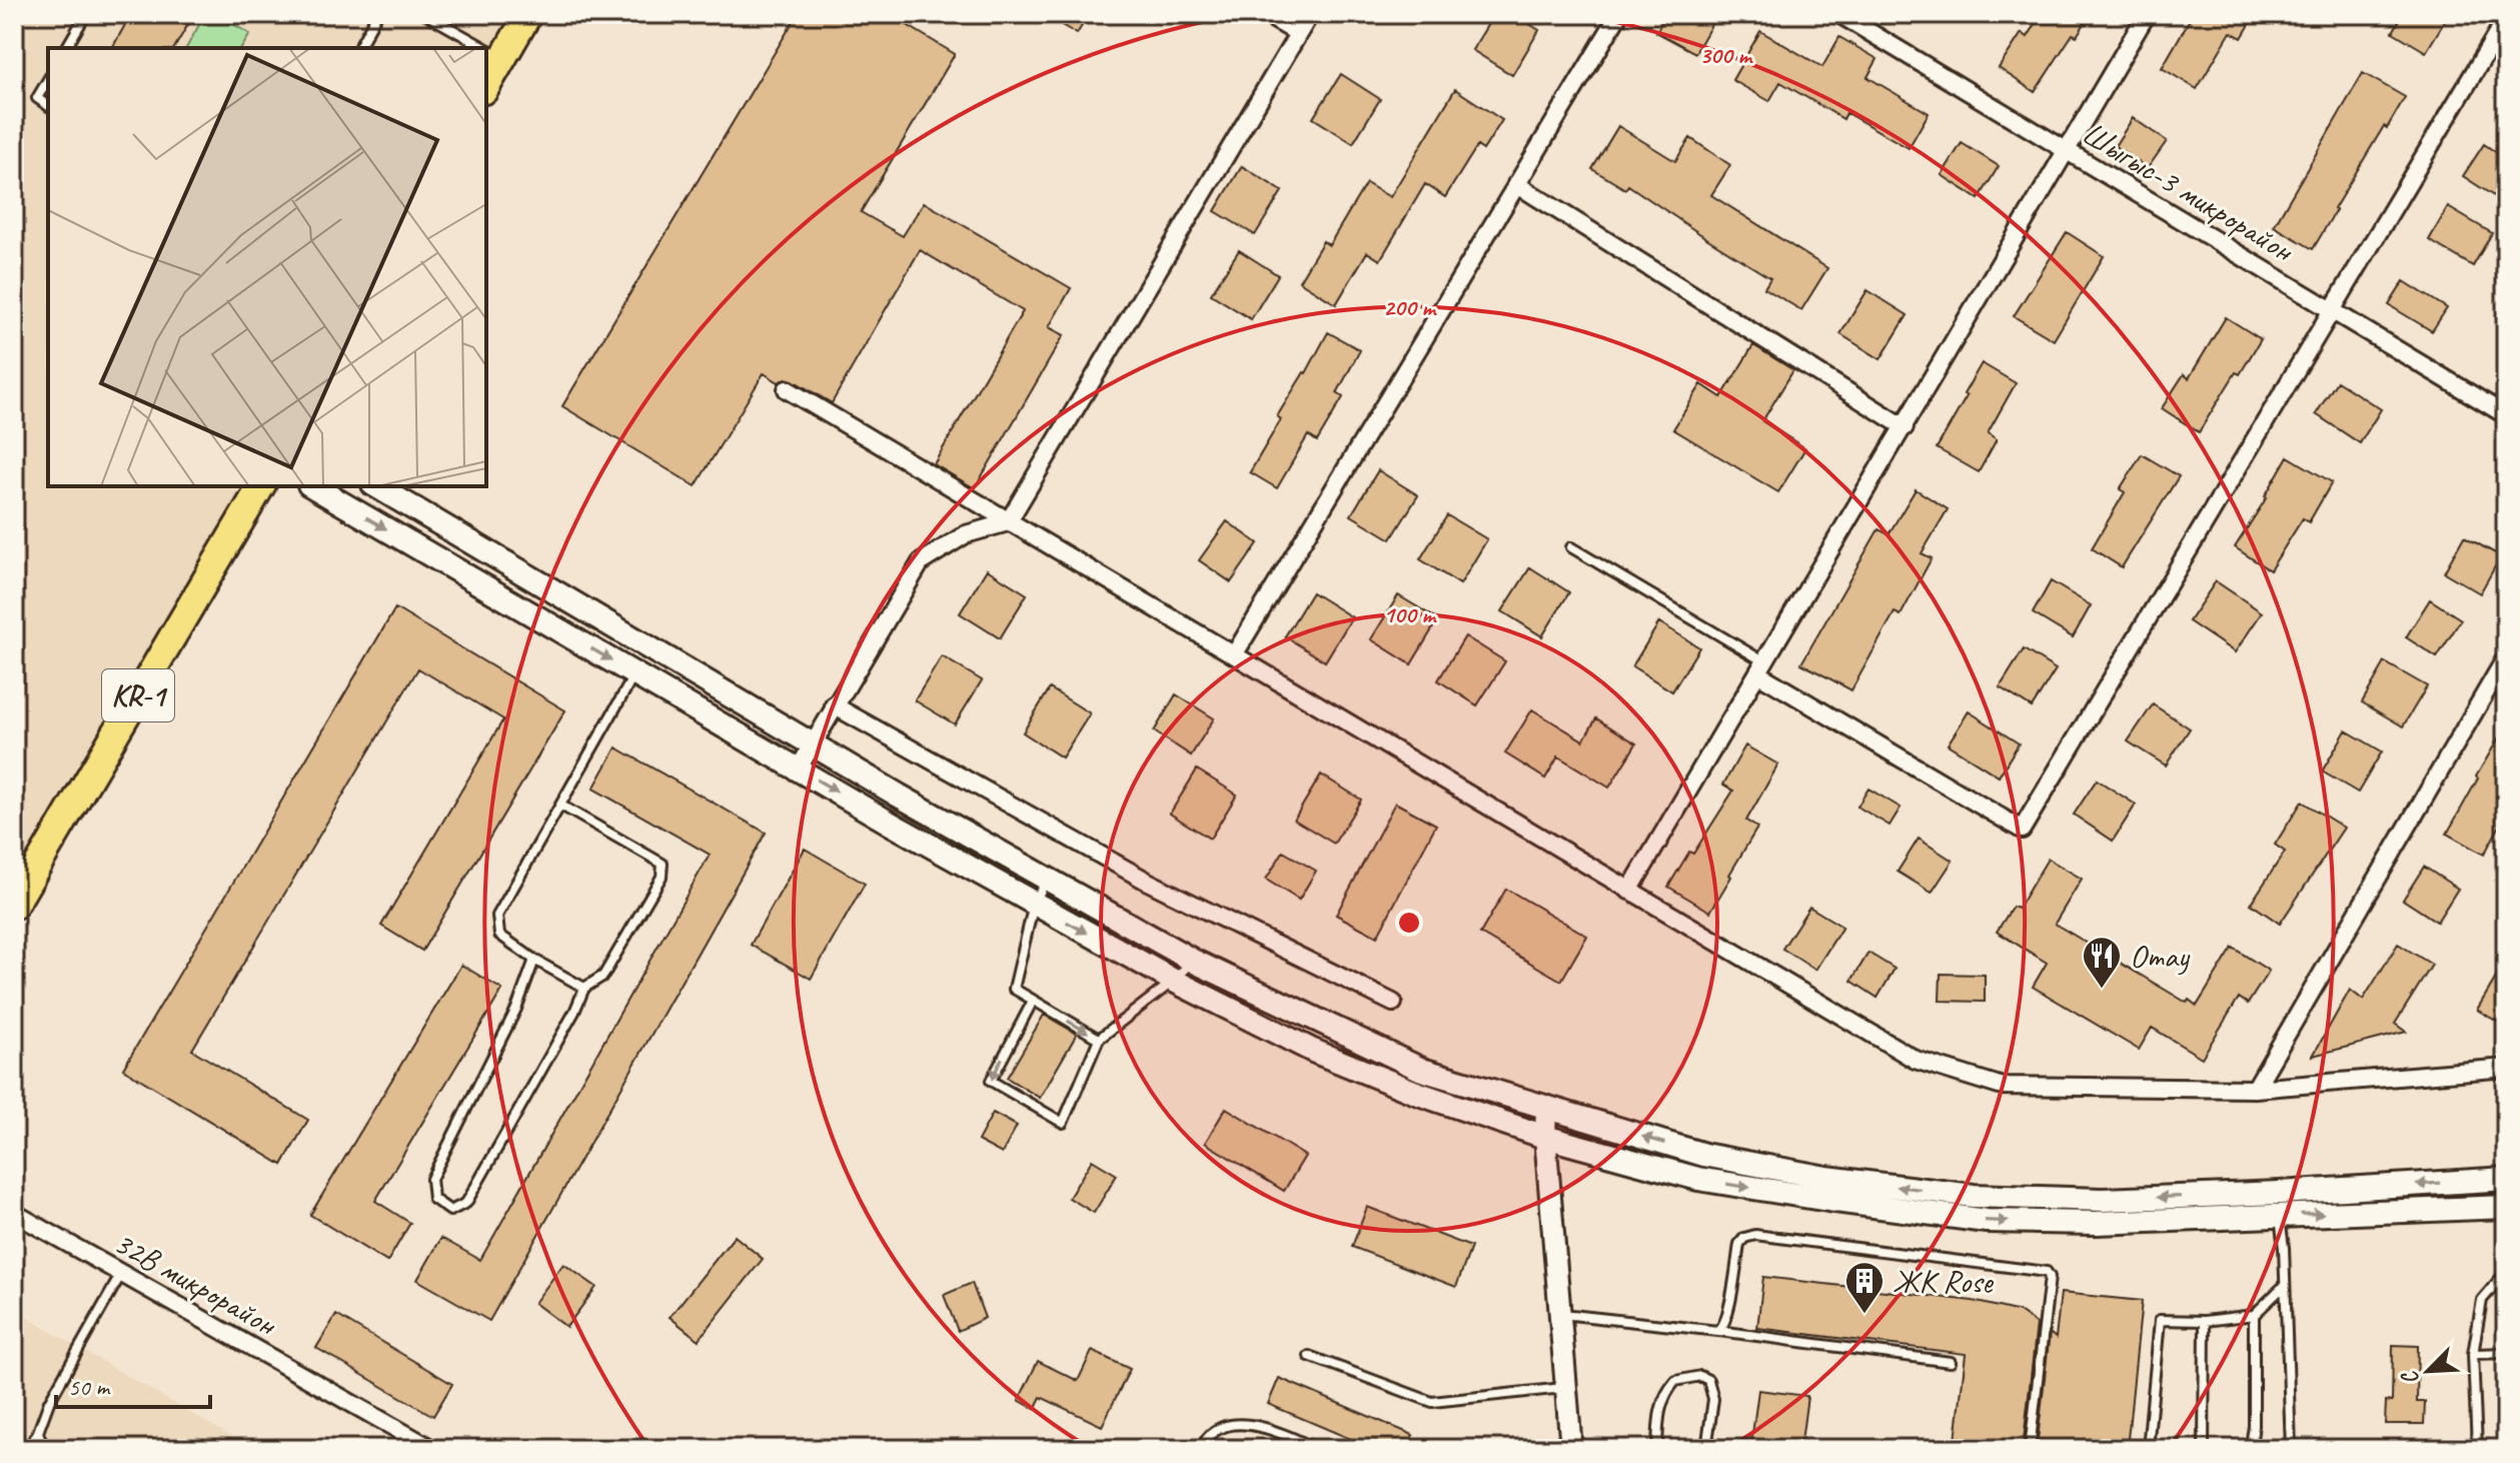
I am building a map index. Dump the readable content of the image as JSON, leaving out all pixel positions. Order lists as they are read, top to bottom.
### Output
{
  "streets": {
    "main road": ["KR-1"],
    "street": ["Шыгыс-3 микрорайон", "32В микрорайон"]
  },
  "places": {
    "restaurant": ["Отау"],
    "building": ["ЖК Rose"]
  },
  "scale_bar": "50 m",
  "north": "bottom left",
  "rings": ["300 m", "200 m", "100 m"]
}
